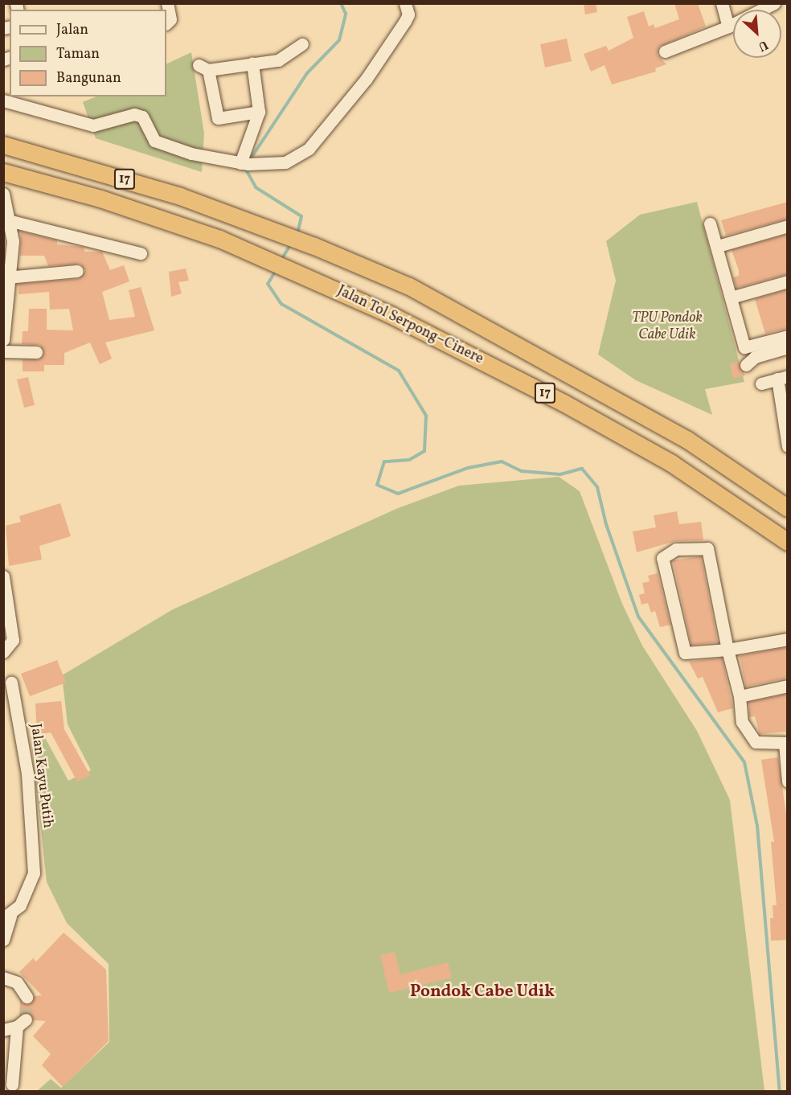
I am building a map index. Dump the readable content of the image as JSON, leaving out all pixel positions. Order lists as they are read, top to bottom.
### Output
{
  "streets": {
    "highway": ["17", "Jalan Tol Serpong–Cinere"],
    "street": ["Jalan Kayu Putih"]
  },
  "districts": ["Pondok Cabe Udik"],
  "parks": ["TPU Pondok Cabe Udik"],
  "legend": ["Jalan", "Taman", "Bangunan"],
  "north": "bottom right"
}
